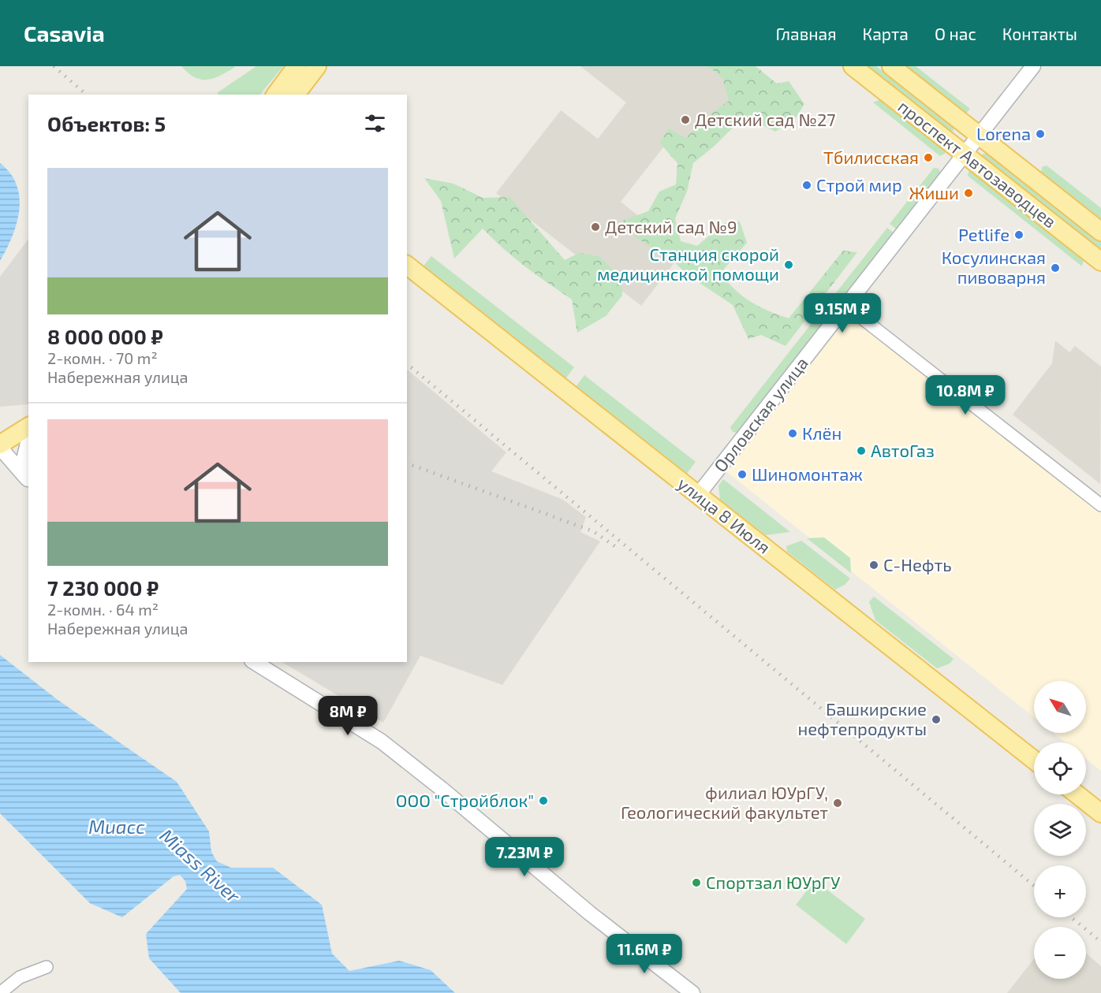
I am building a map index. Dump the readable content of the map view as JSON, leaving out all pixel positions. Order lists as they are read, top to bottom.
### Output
{
  "streets": {
    "main road": ["проспект Автозаводцев", "улица 8 Июля"],
    "street": ["Орловская улица"]
  },
  "crossings": [
    ["проспект Автозаводцев", "Орловская улица"],
    ["Орловская улица", "улица 8 Июля"]
  ],
  "water": ["Миасс", "Miass River"],
  "places": [
    "Детский сад №27",
    "Lorena",
    "Тбилисская",
    "Строй мир",
    "Жиши",
    "Детский сад №9",
    "Petlife",
    "Станция скорой медицинской помощи",
    "Косулинская пивоварня",
    "Клён",
    "АвтоГаз",
    "Шиномонтаж",
    "С-Нефть",
    "Башкирские нефтепродукты",
    "ООО \"Стройблок\"",
    "филиал ЮУрГУ, Геологический факультет",
    "Спортзал ЮУрГУ"
  ],
  "north": "top left",
  "page": {
    "header": "Casavia",
    "nav": [
      "Главная",
      "Карта",
      "О нас",
      "Контакты"
    ],
    "heading": "Объектов: 5",
    "list": [
      {
        "name": "8 000 000 ₽",
        "note": "2-комн. · 70 m² · Набережная улица"
      },
      {
        "name": "7 230 000 ₽",
        "note": "2-комн. · 64 m² · Набережная улица"
      }
    ],
    "price": [
      "9.15M ₽",
      "10.8M ₽",
      "8M ₽",
      "7.23M ₽",
      "11.6M ₽"
    ],
    "map_buttons": ["+", "−"]
  }
}
